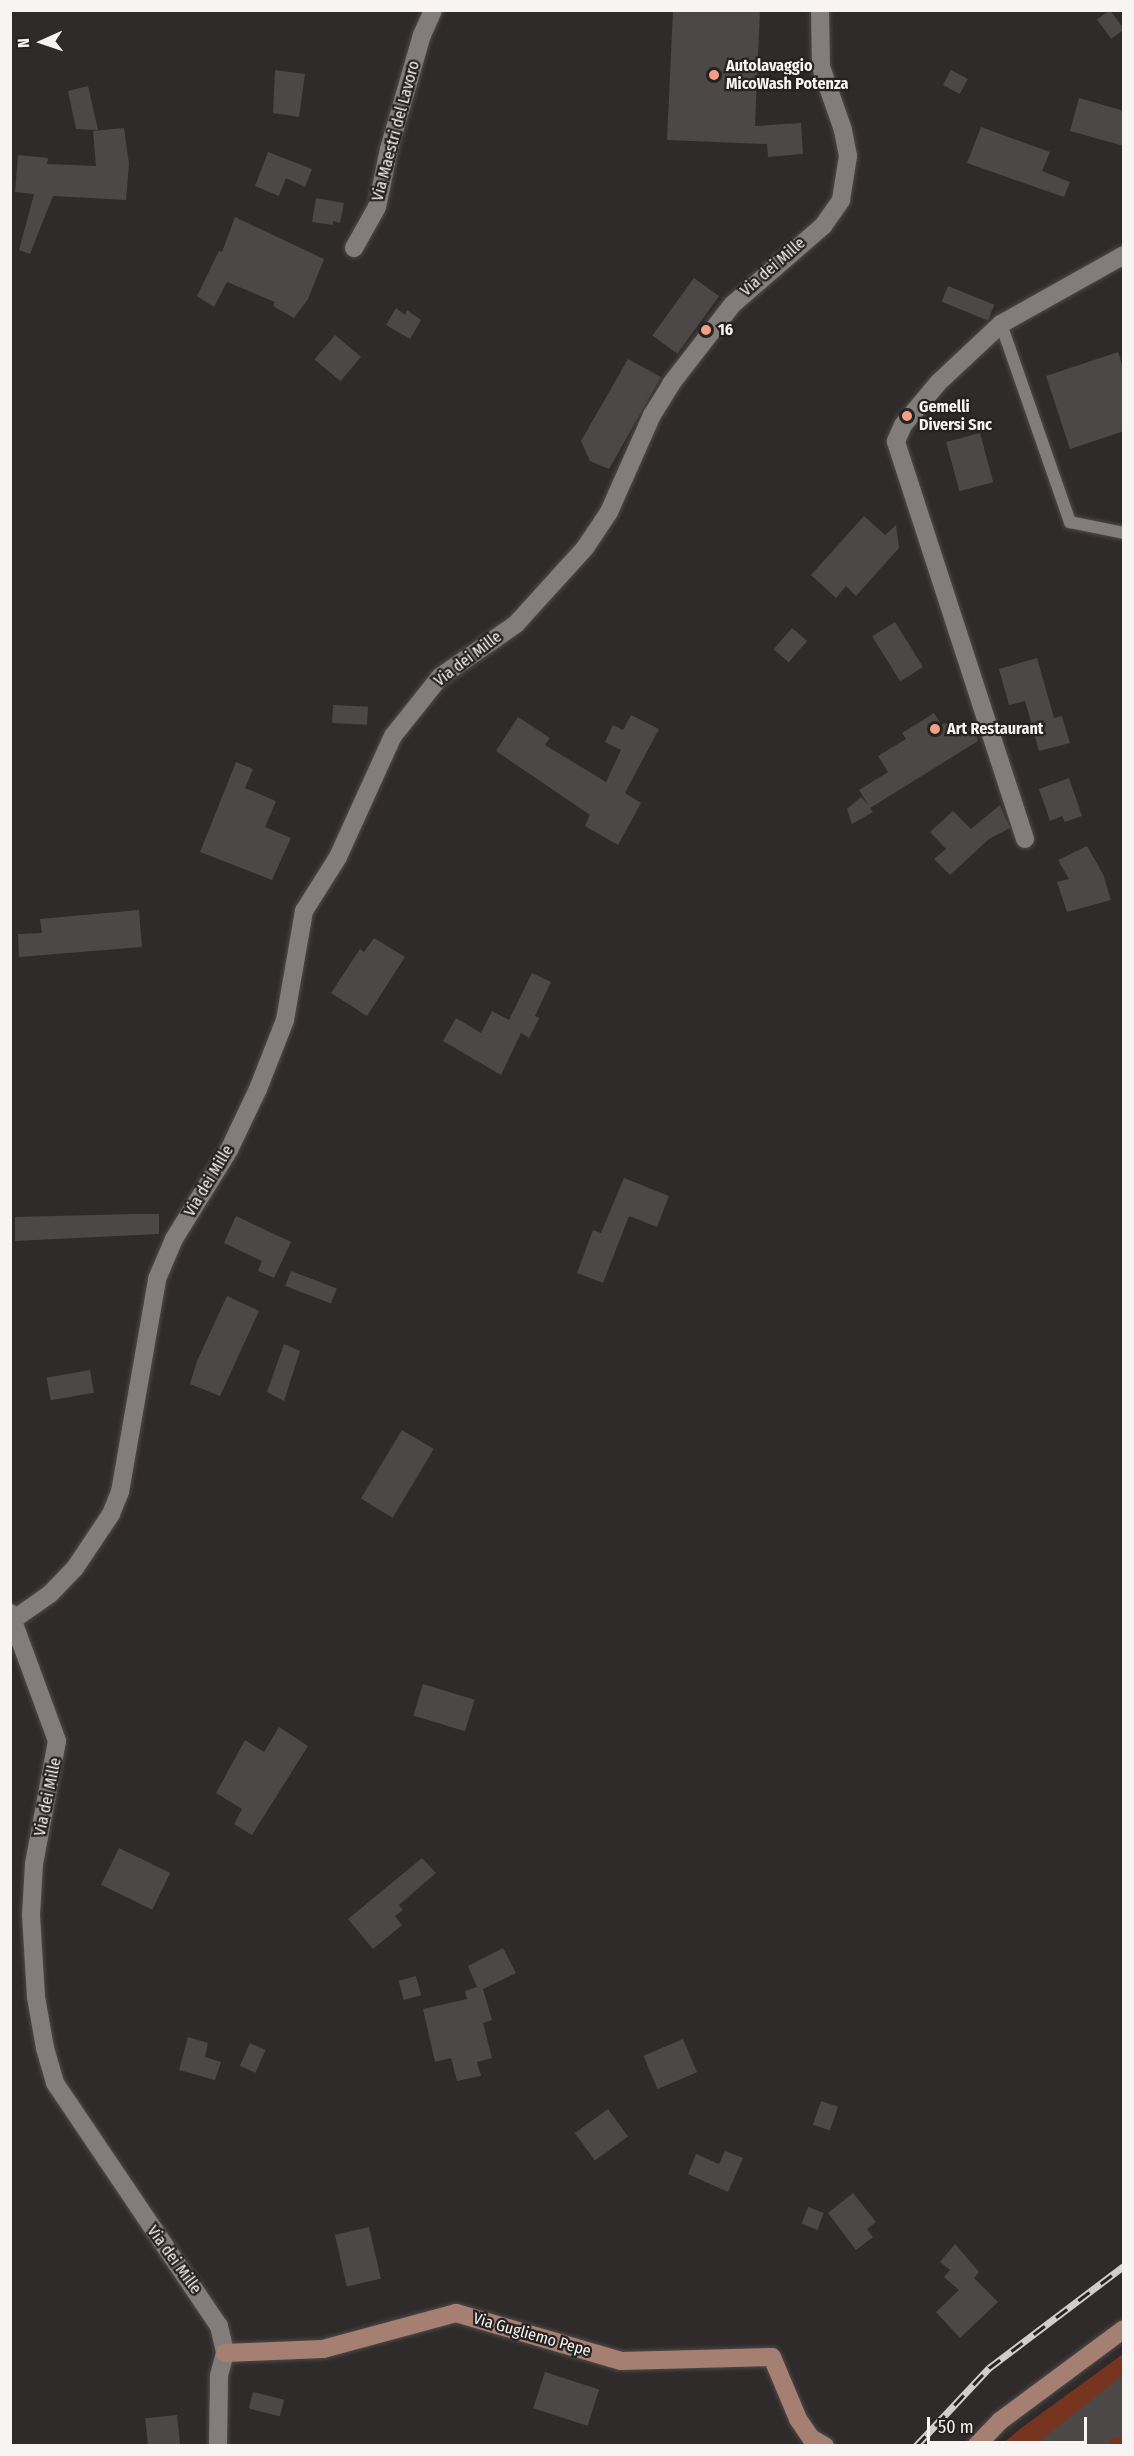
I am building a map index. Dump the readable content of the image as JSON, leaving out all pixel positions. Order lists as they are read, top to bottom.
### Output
{
  "streets": {
    "street": ["Via Maestri del Lavoro", "Via dei Mille", "Via Gugliemo Pepe"]
  },
  "crossings": [
    ["Via dei Mille", "Via Gugliemo Pepe"]
  ],
  "places": [
    "Autolavaggio MicoWash Potenza",
    "16",
    "Gemelli Diversi Snc",
    "Art Restaurant"
  ],
  "scale_bar": "50 m",
  "north": "left"
}
